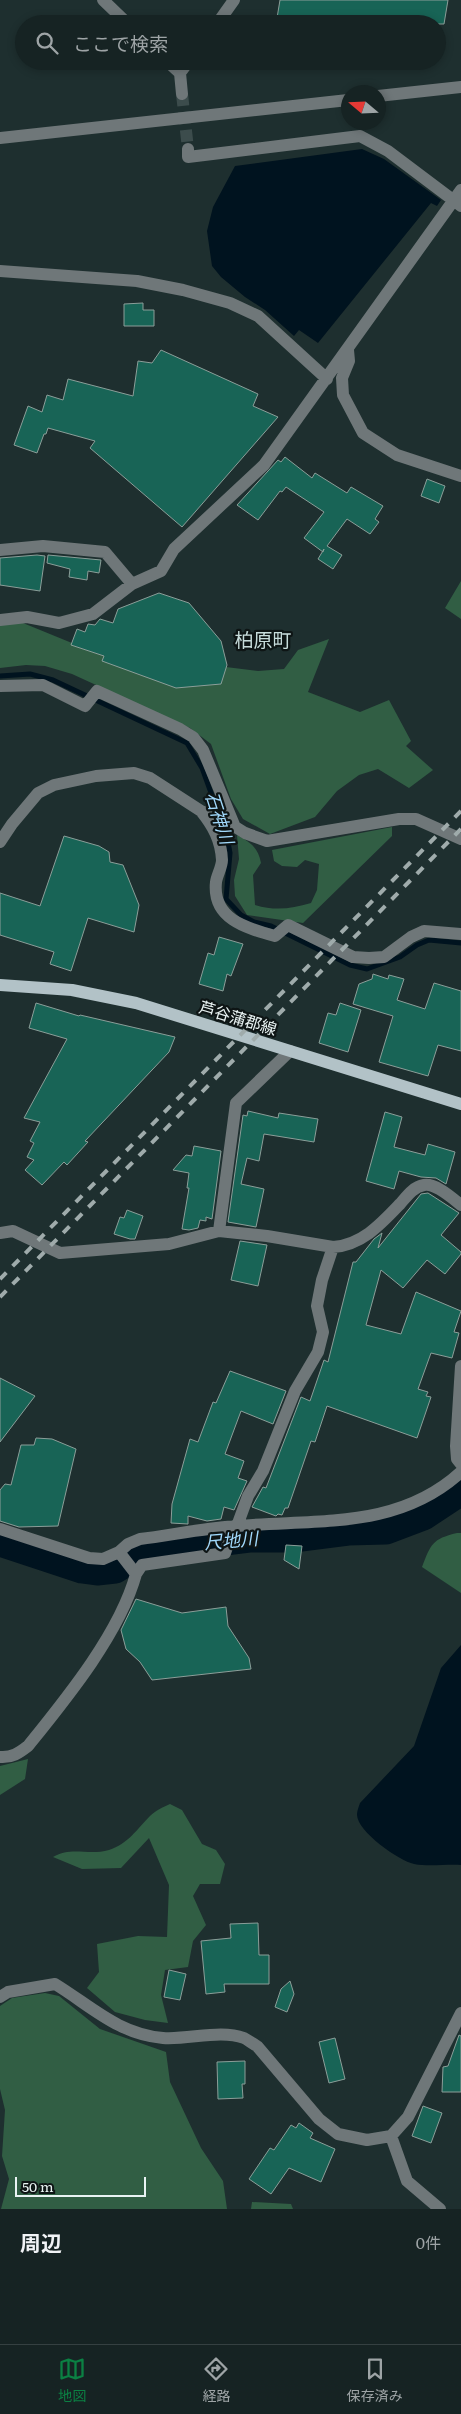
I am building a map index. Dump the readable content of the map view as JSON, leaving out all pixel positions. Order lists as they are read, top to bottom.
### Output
{
  "streets": {
    "main road": ["芦谷蒲郡線"]
  },
  "districts": ["柏原町"],
  "water": ["石神川", "尺地川"],
  "scale_bar": "50 m",
  "north": "left",
  "page": {
    "search": "ここで検索",
    "scale": "50 m",
    "heading": ["周辺", "0件"],
    "nav": ["地図", "経路", "保存済み"]
  }
}
